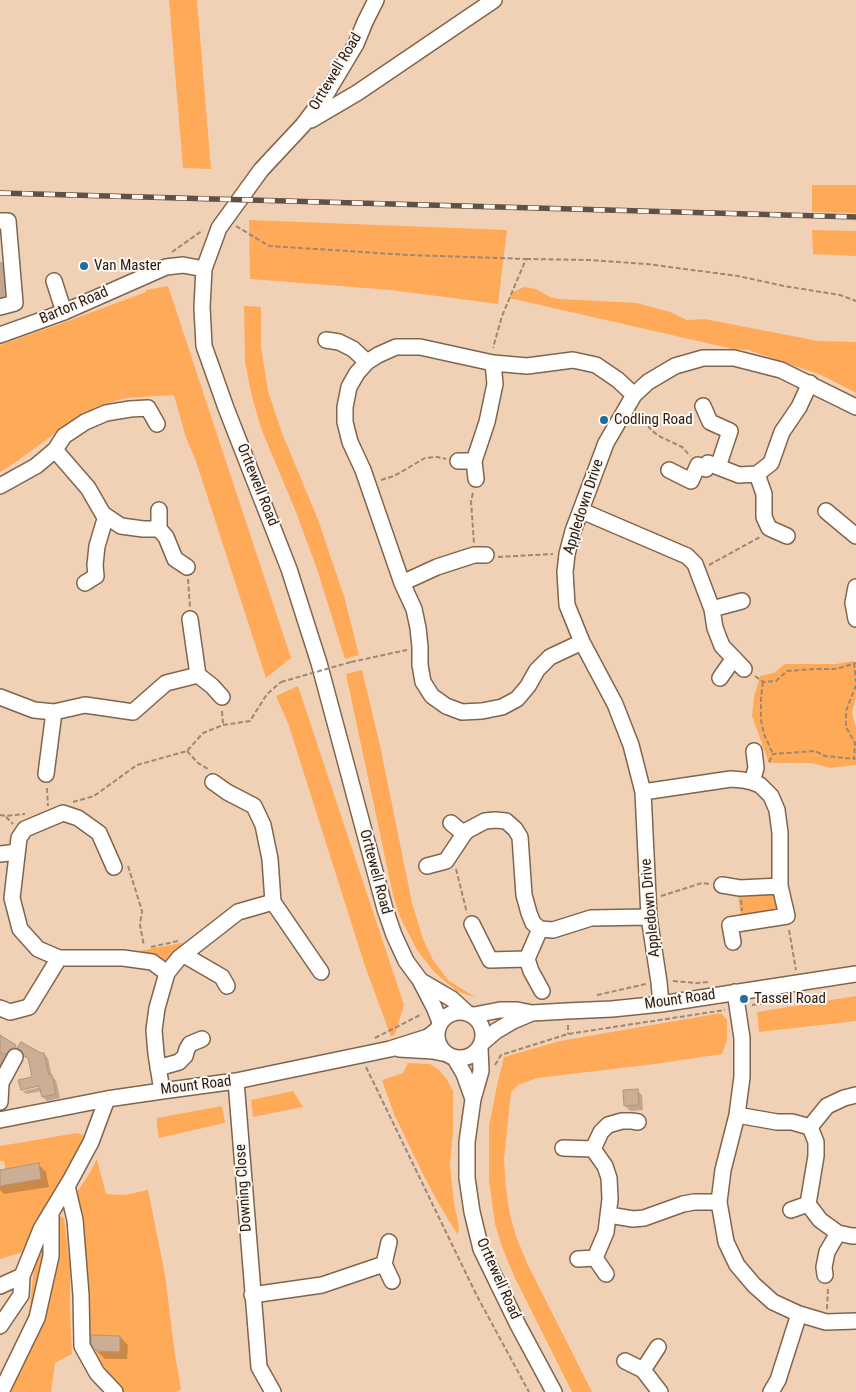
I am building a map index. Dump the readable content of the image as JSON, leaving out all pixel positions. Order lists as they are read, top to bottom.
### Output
{
  "streets": {
    "street": [
      "Orttewell Road",
      "Barton Road",
      "Appledown Drive",
      "Mount Road",
      "Downing Close"
    ]
  },
  "crossings": [
    ["Orttewell Road", "Barton Road"],
    ["Orttewell Road", "Mount Road"],
    ["Appledown Drive", "Mount Road"],
    ["Mount Road", "Downing Close"]
  ],
  "places": ["Van Master", "Codling Road", "Tassel Road"]
}
